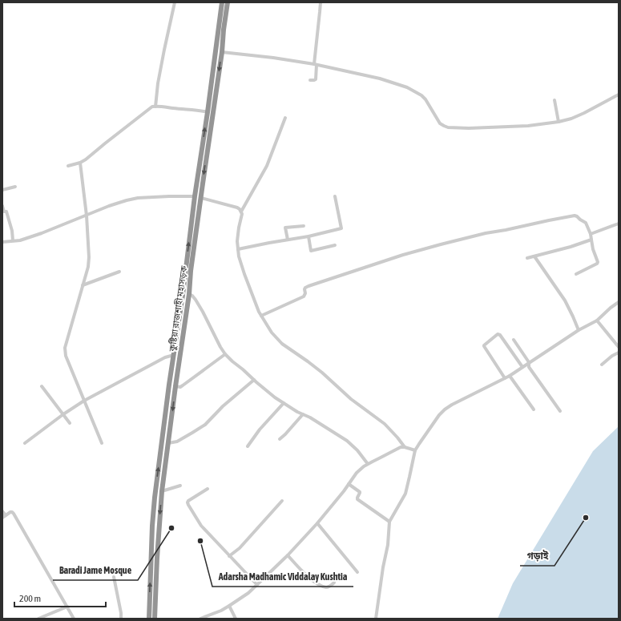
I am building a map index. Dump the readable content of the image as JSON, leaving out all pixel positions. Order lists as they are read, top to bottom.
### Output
{
  "streets": {
    "highway": ["কুষ্টিয়া রাজশাহী মহাসড়ক"]
  },
  "places": ["গড়াই", "Baradi Jame Mosque", "Adarsha Madhamic Viddalay Kushtia"],
  "scale_bar": "200 m"
}
